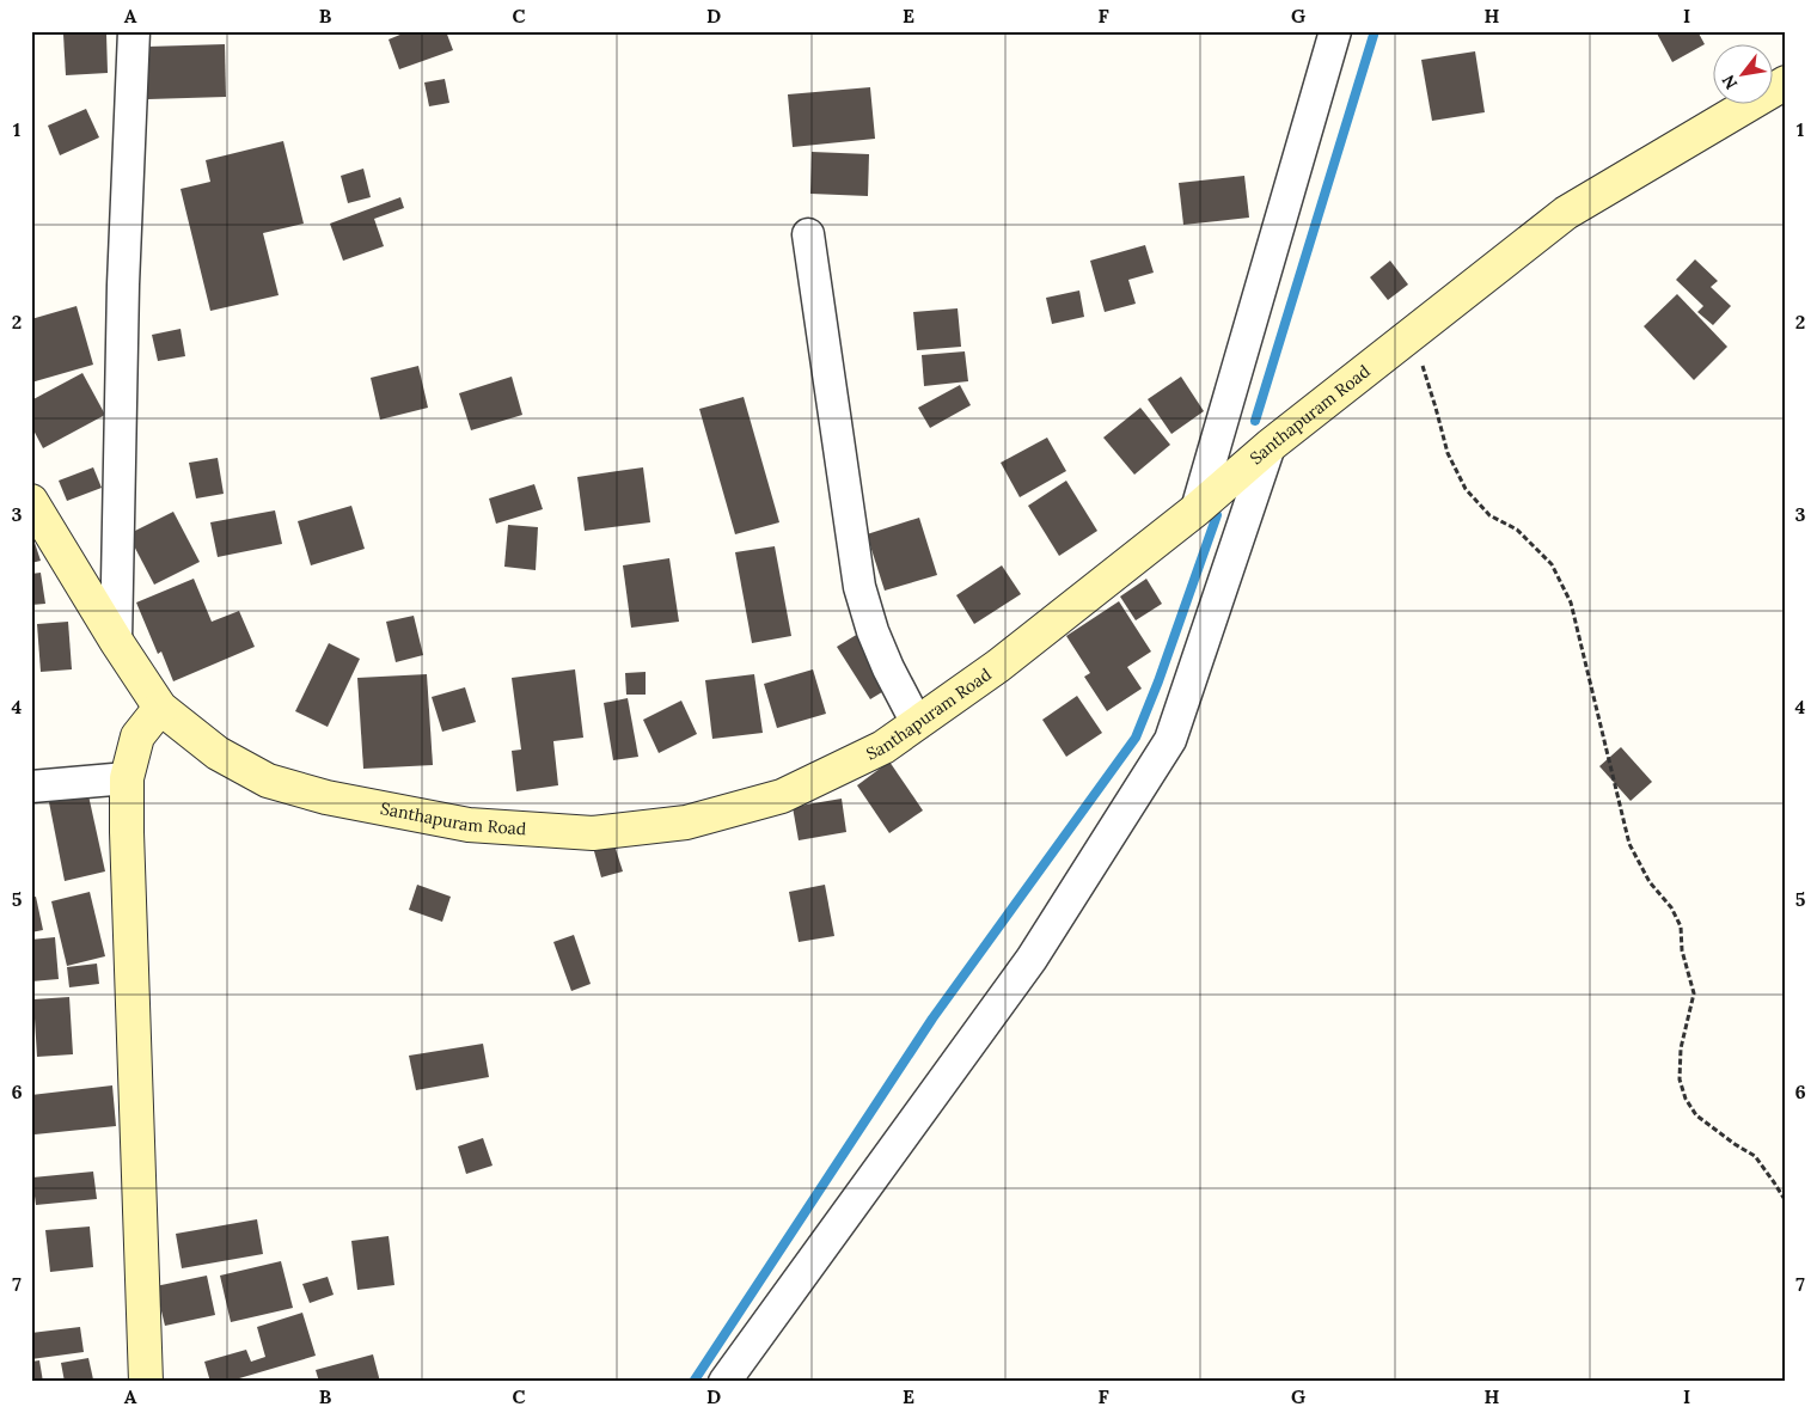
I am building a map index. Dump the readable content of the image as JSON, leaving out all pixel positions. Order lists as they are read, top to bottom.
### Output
{
  "streets": {
    "main road": ["Santhapuram Road"]
  },
  "north": "bottom left",
  "grid": {
    "columns": [
      "A",
      "B",
      "C",
      "D",
      "E",
      "F",
      "G",
      "H",
      "I"
    ],
    "rows": [
      "1",
      "2",
      "3",
      "4",
      "5",
      "6",
      "7"
    ]
  }
}
